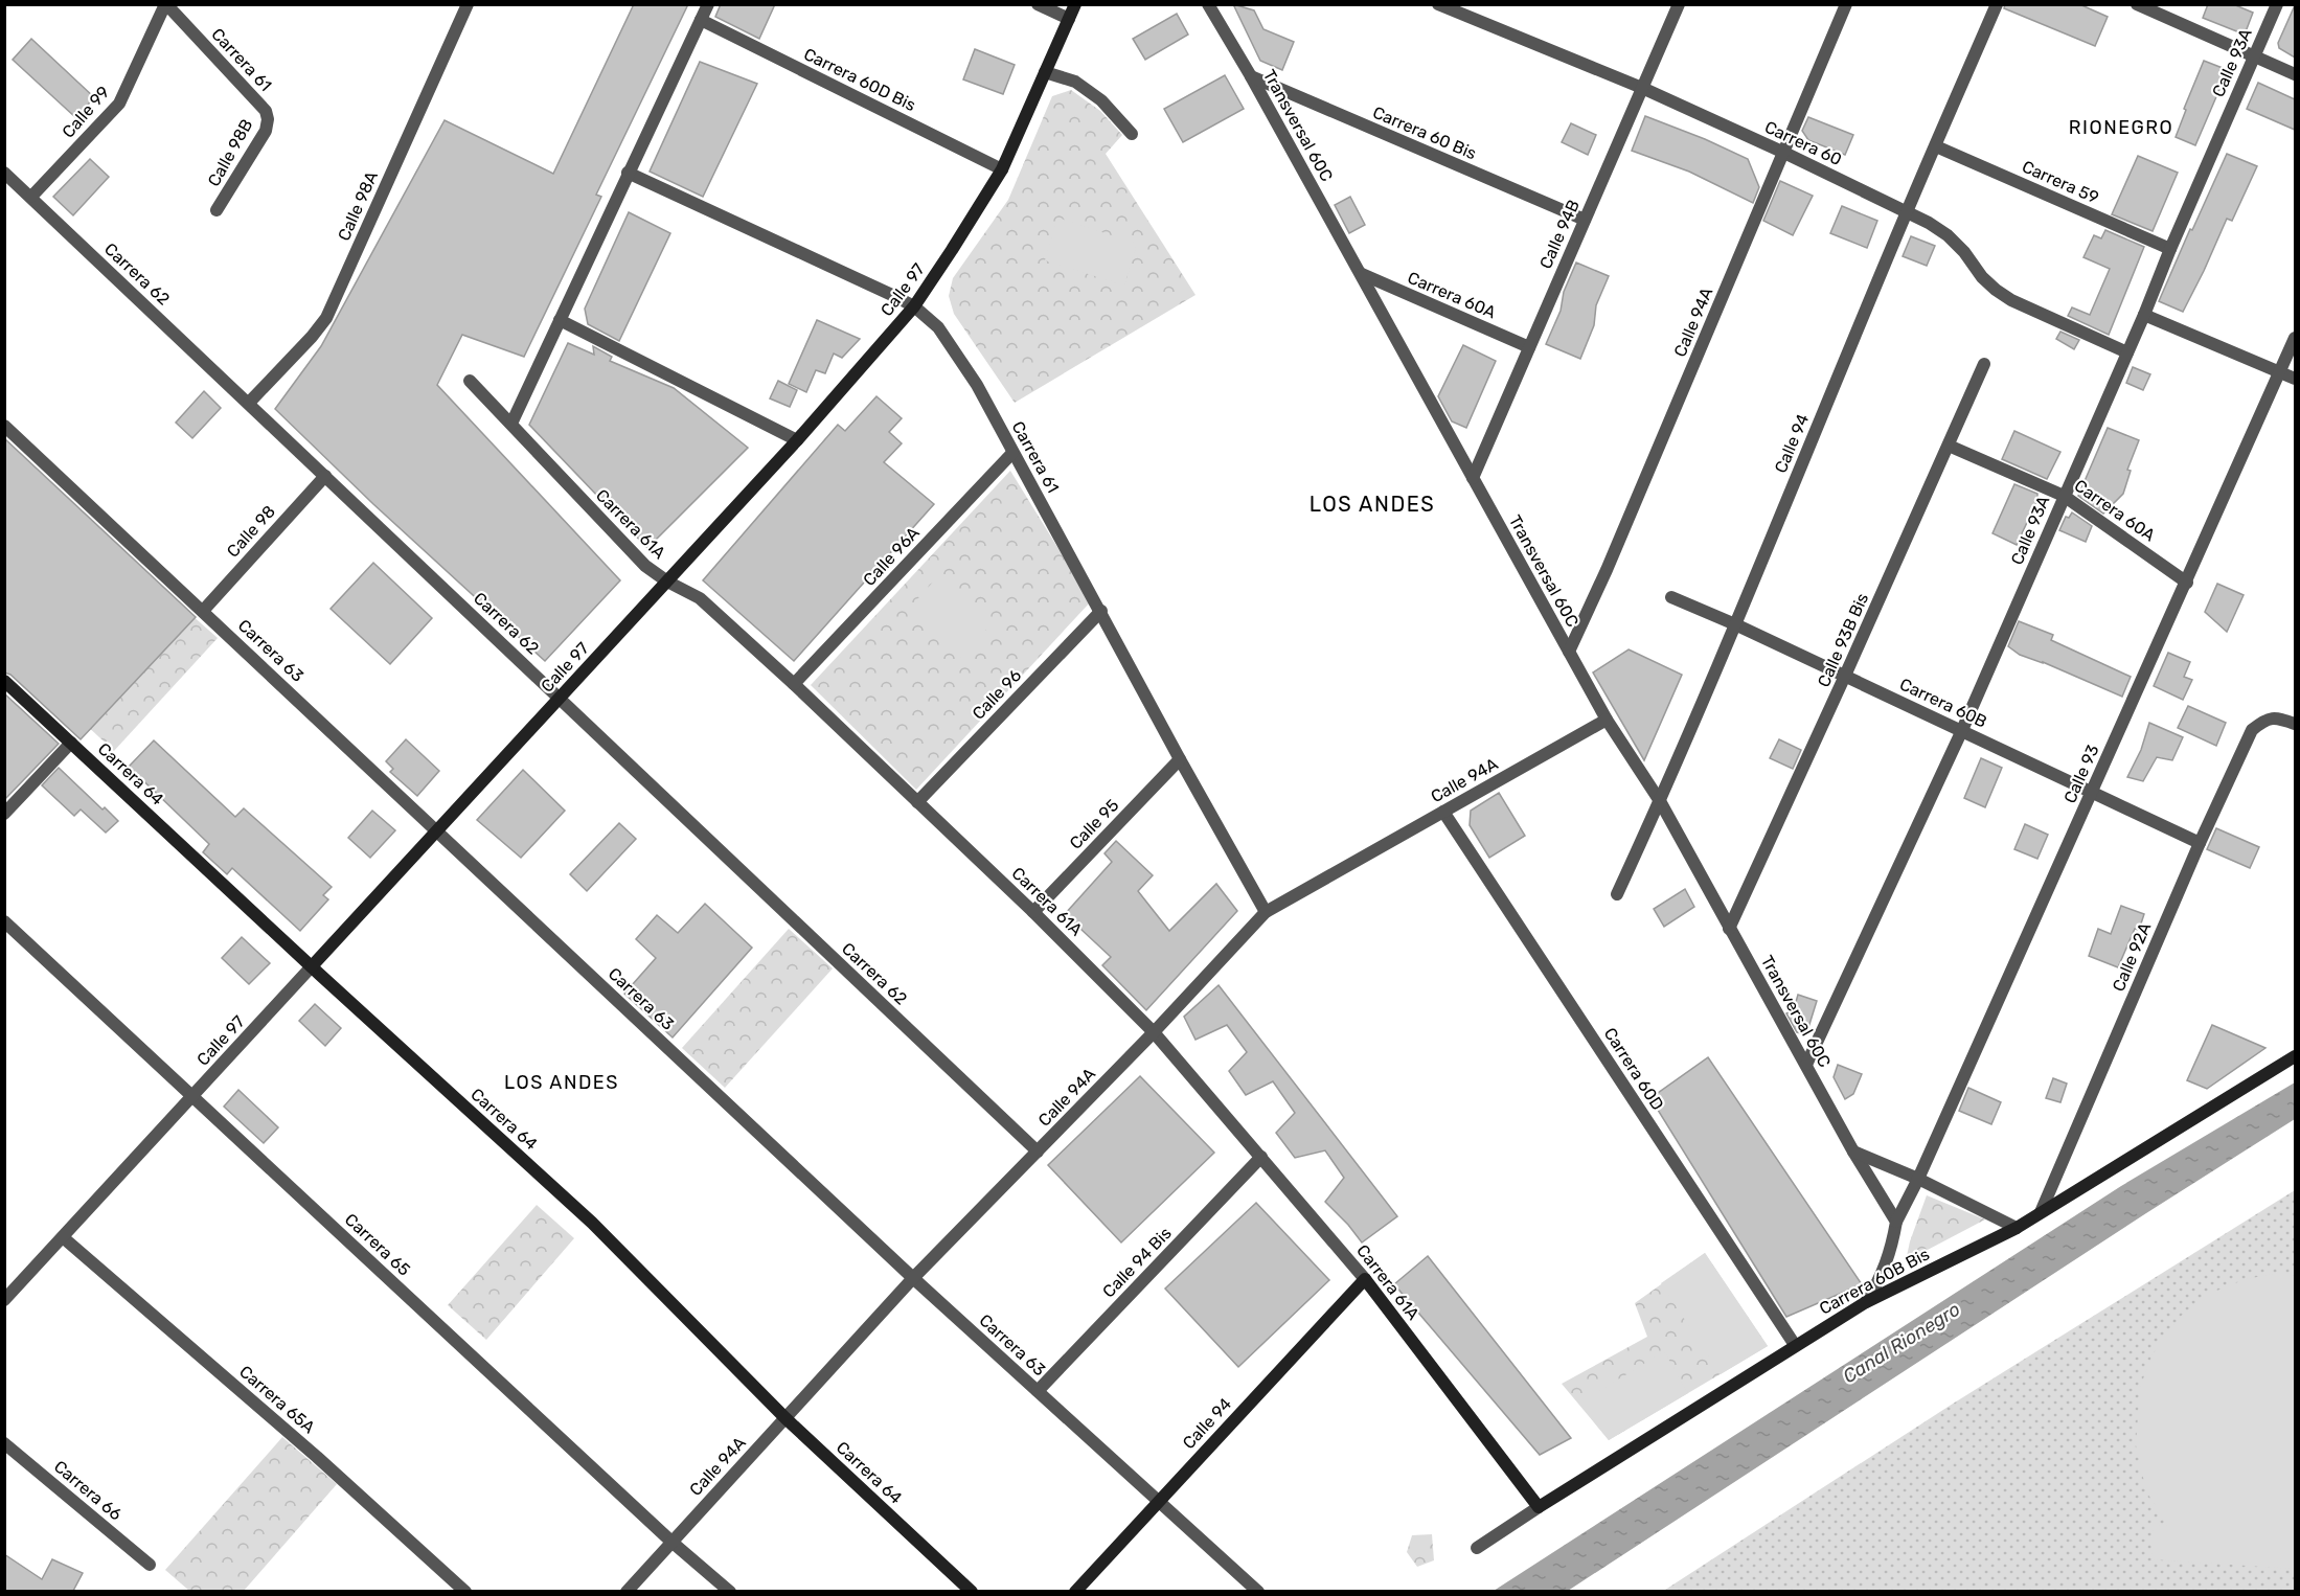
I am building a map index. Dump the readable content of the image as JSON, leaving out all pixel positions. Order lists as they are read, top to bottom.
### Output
{
  "streets": {
    "street": [
      "Carrera 61",
      "Calle 93A",
      "Carrera 60D Bis",
      "Calle 99",
      "Transversal 60C",
      "Carrera 60 Bis",
      "Carrera 60",
      "Calle 98B",
      "Carrera 59",
      "Calle 98A",
      "Calle 94B",
      "Carrera 62",
      "Calle 97",
      "Carrera 60A",
      "Calle 94A",
      "Calle 94",
      "Carrera 61A",
      "Calle 98",
      "Calle 96A",
      "Calle 93B Bis",
      "Carrera 63",
      "Calle 96",
      "Carrera 60B",
      "Carrera 64",
      "Calle 93",
      "Calle 95",
      "Calle 92A",
      "Carrera 60D",
      "Carrera 65",
      "Calle 94 Bis",
      "Carrera 60B Bis",
      "Carrera 65A",
      "Carrera 66"
    ]
  },
  "crossings": [
    ["Carrera 61", "Calle 99"],
    ["Carrera 61", "Calle 98B"],
    ["Carrera 61", "Calle 97"],
    ["Carrera 61", "Calle 94A"],
    ["Carrera 61", "Calle 96A"],
    ["Carrera 61", "Calle 96"],
    ["Carrera 61", "Calle 95"],
    ["Calle 93A", "Transversal 60C"],
    ["Calle 93A", "Carrera 60"],
    ["Calle 93A", "Carrera 59"],
    ["Calle 93A", "Carrera 60A"],
    ["Calle 93A", "Carrera 60B"],
    ["Carrera 60D Bis", "Calle 97"],
    ["Calle 99", "Carrera 62"],
    ["Transversal 60C", "Carrera 60 Bis"],
    ["Transversal 60C", "Calle 94B"],
    ["Transversal 60C", "Carrera 60A"],
    ["Transversal 60C", "Calle 94A"],
    ["Transversal 60C", "Calle 94"],
    ["Transversal 60C", "Calle 93B Bis"],
    ["Transversal 60C", "Calle 93"],
    ["Carrera 60 Bis", "Calle 94B"],
    ["Carrera 60", "Calle 94B"],
    ["Carrera 60", "Calle 94A"],
    ["Carrera 60", "Calle 94"],
    ["Carrera 59", "Calle 94"],
    ["Calle 98A", "Carrera 62"],
    ["Calle 94B", "Carrera 60A"],
    ["Carrera 62", "Calle 97"],
    ["Carrera 62", "Calle 94A"],
    ["Carrera 62", "Calle 98"],
    ["Calle 97", "Carrera 61A"],
    ["Calle 97", "Carrera 63"],
    ["Calle 97", "Carrera 64"],
    ["Calle 97", "Carrera 65"],
    ["Calle 97", "Carrera 65A"],
    ["Carrera 60A", "Calle 93B Bis"],
    ["Carrera 60A", "Calle 93"],
    ["Calle 94A", "Carrera 61A"],
    ["Calle 94A", "Carrera 63"],
    ["Calle 94A", "Carrera 64"],
    ["Calle 94A", "Carrera 60D"],
    ["Calle 94A", "Carrera 65"],
    ["Calle 94", "Carrera 61A"],
    ["Calle 94", "Carrera 63"],
    ["Calle 94", "Carrera 60B"],
    ["Carrera 61A", "Calle 96A"],
    ["Carrera 61A", "Calle 96"],
    ["Carrera 61A", "Calle 95"],
    ["Carrera 61A", "Calle 94 Bis"],
    ["Carrera 61A", "Carrera 60B Bis"],
    ["Calle 98", "Carrera 63"],
    ["Calle 93B Bis", "Carrera 60B"],
    ["Carrera 63", "Calle 94 Bis"],
    ["Carrera 60B", "Calle 93"],
    ["Carrera 60B", "Calle 92A"],
    ["Calle 92A", "Carrera 60B Bis"],
    ["Carrera 60D", "Carrera 60B Bis"]
  ],
  "districts": ["RIONEGRO", "LOS ANDES", "LOS ANDES"],
  "water": ["Canal Rionegro"]
}
